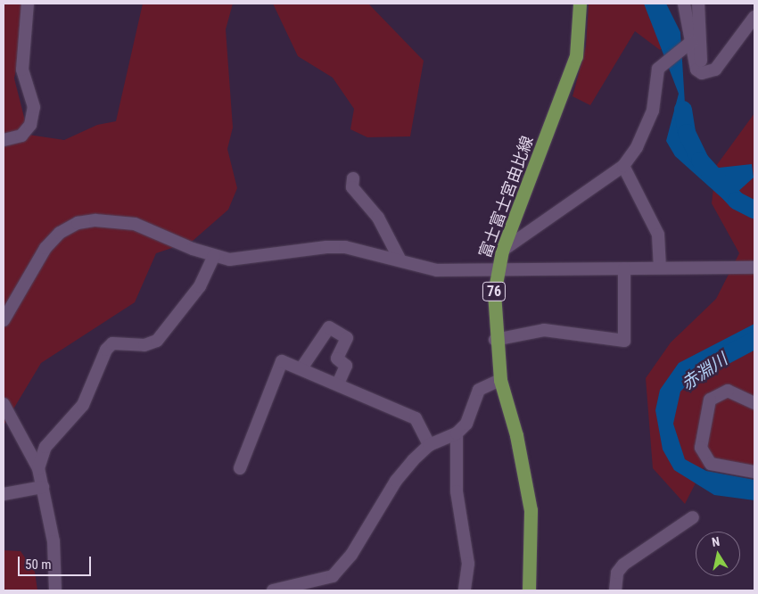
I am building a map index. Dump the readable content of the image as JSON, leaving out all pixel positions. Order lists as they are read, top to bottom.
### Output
{
  "streets": {
    "main road": ["富士富士宮由比線", "76"]
  },
  "water": ["赤淵川"],
  "scale_bar": "50 m",
  "north": "top"
}
